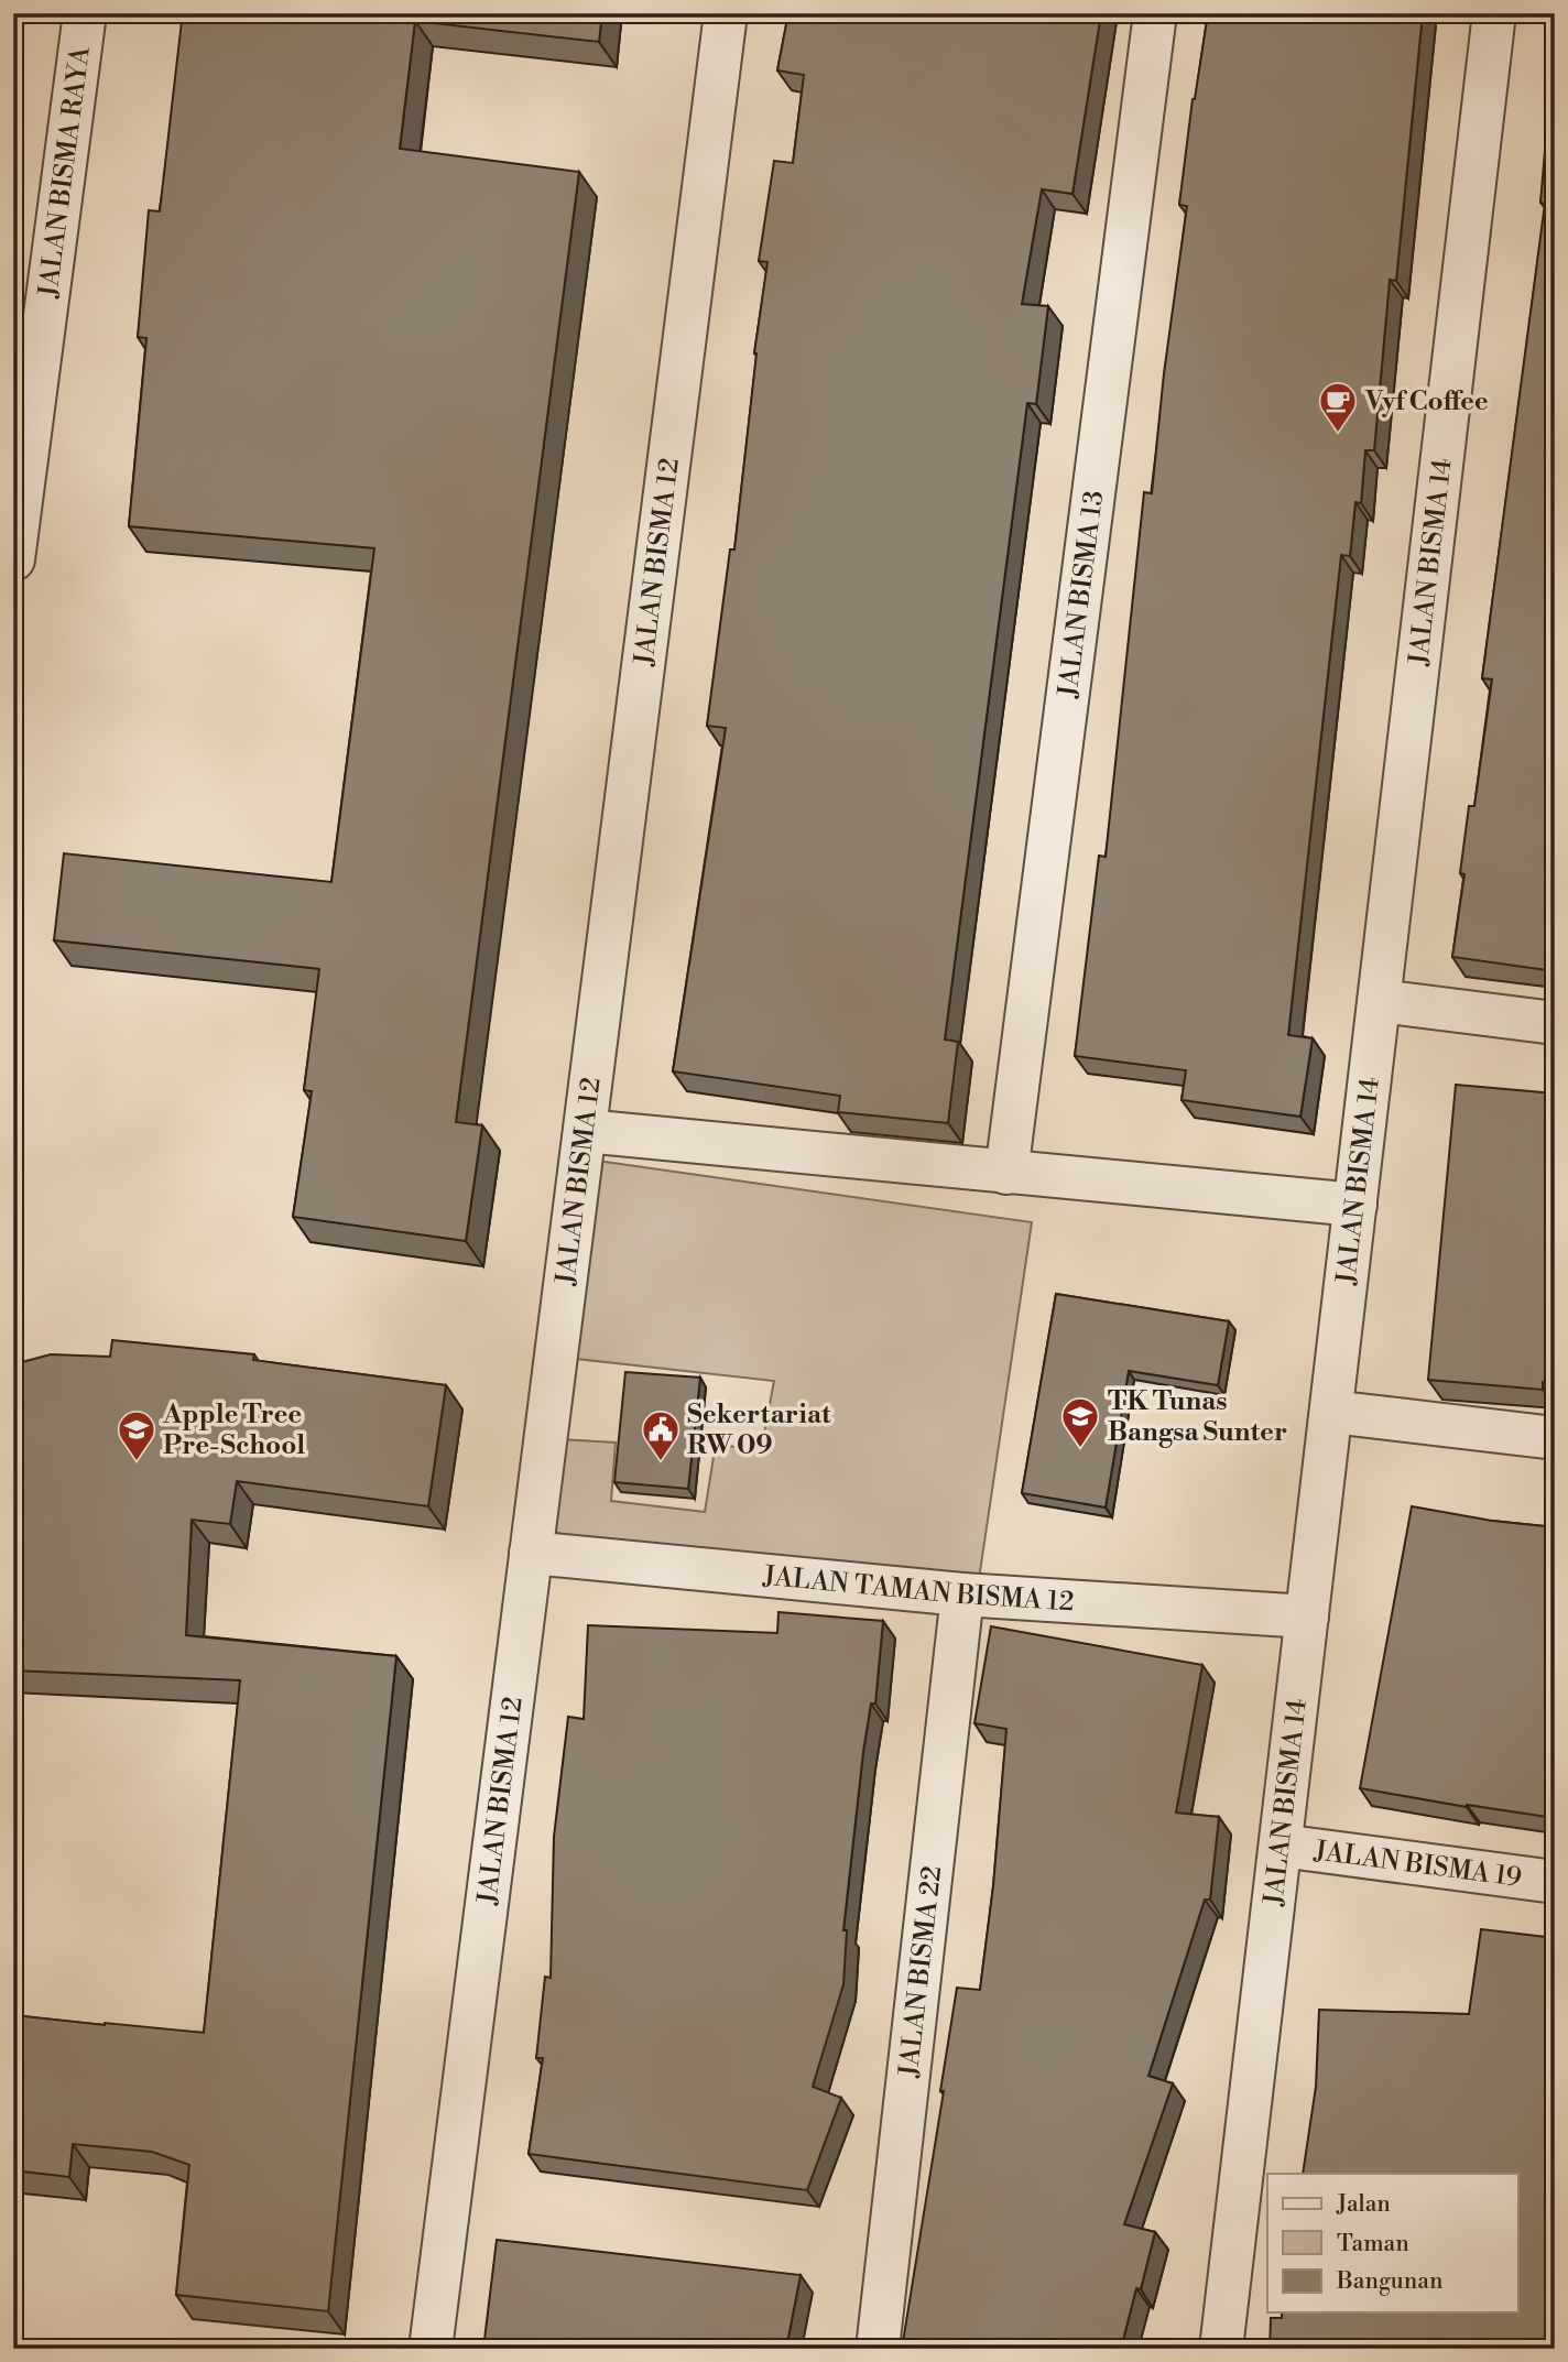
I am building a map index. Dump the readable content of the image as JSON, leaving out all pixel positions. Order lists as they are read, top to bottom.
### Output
{
  "streets": {
    "street": [
      "JALAN BISMA RAYA",
      "JALAN BISMA 14",
      "JALAN BISMA 12",
      "JALAN BISMA 13",
      "JALAN TAMAN BISMA 12",
      "JALAN BISMA 19",
      "JALAN BISMA 22"
    ]
  },
  "crossings": [
    ["JALAN BISMA 14", "JALAN TAMAN BISMA 12"],
    ["JALAN BISMA 14", "JALAN BISMA 19"],
    ["JALAN BISMA 12", "JALAN TAMAN BISMA 12"],
    ["JALAN TAMAN BISMA 12", "JALAN BISMA 22"]
  ],
  "places": {
    "cafe": ["Vyf Coffee"],
    "school or university": ["TK Tunas Bangsa Sunter", "Apple Tree Pre-School"],
    "public building": ["Sekertariat RW 09"]
  },
  "legend": ["Jalan", "Taman", "Bangunan"]
}
